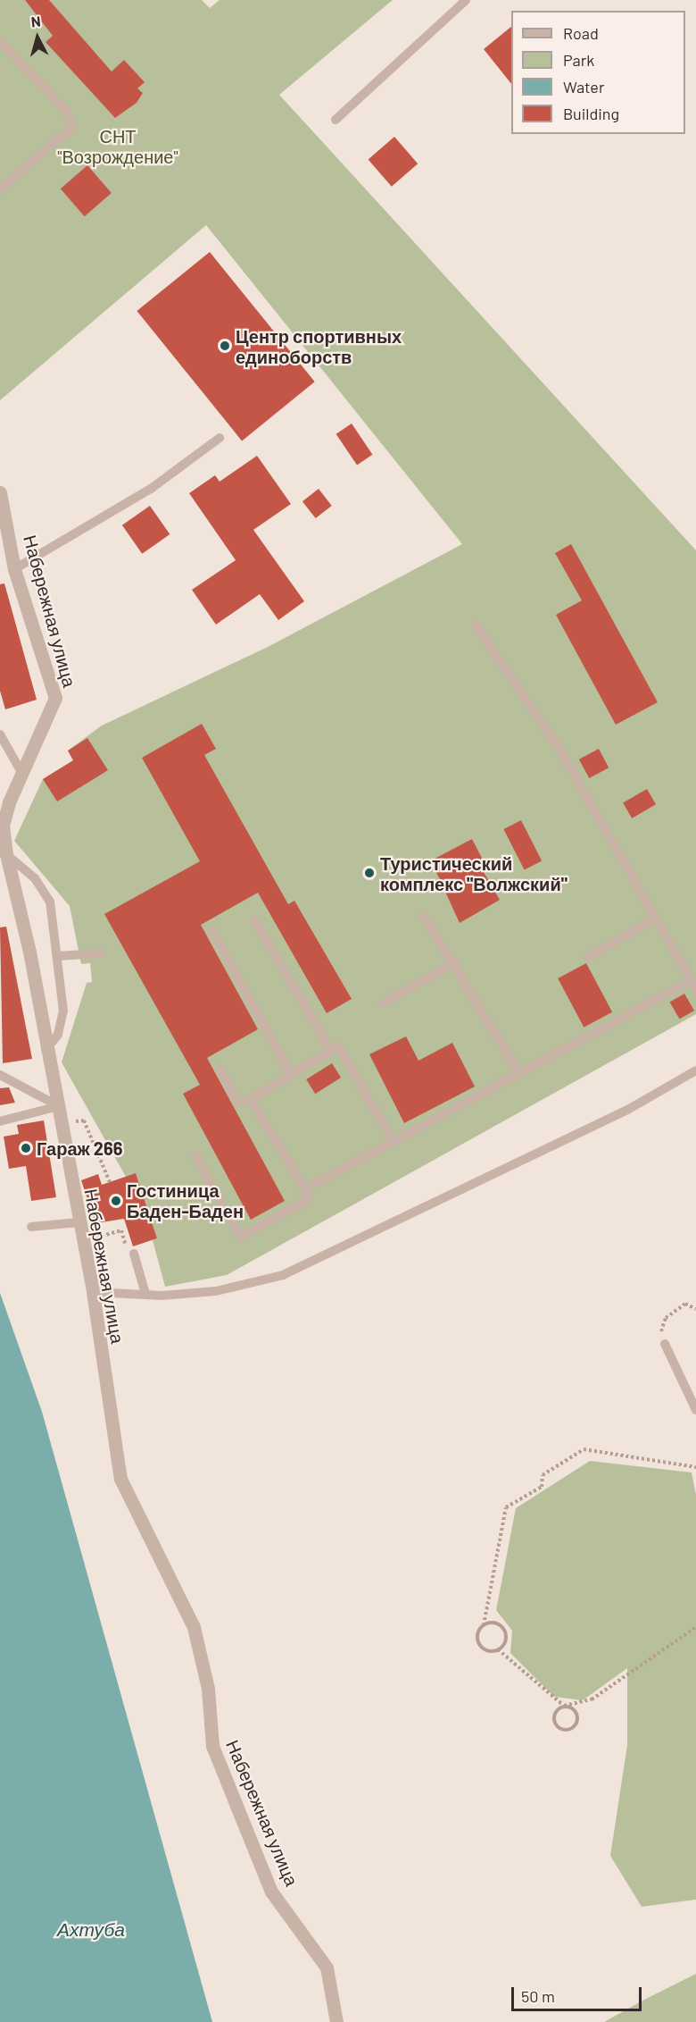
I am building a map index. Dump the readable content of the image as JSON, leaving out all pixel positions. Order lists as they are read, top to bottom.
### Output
{
  "streets": {
    "street": ["Набережная улица"]
  },
  "water": ["Ахтуба"],
  "parks": ["СНТ \"Возрождение\""],
  "places": [
    "Центр спортивных единоборств",
    "Туристический комплекс \"Волжский\"",
    "Гараж 266",
    "Гостиница Баден-Баден"
  ],
  "legend": [
    "Road",
    "Park",
    "Water",
    "Building"
  ],
  "scale_bar": "50 m",
  "north": "top"
}
